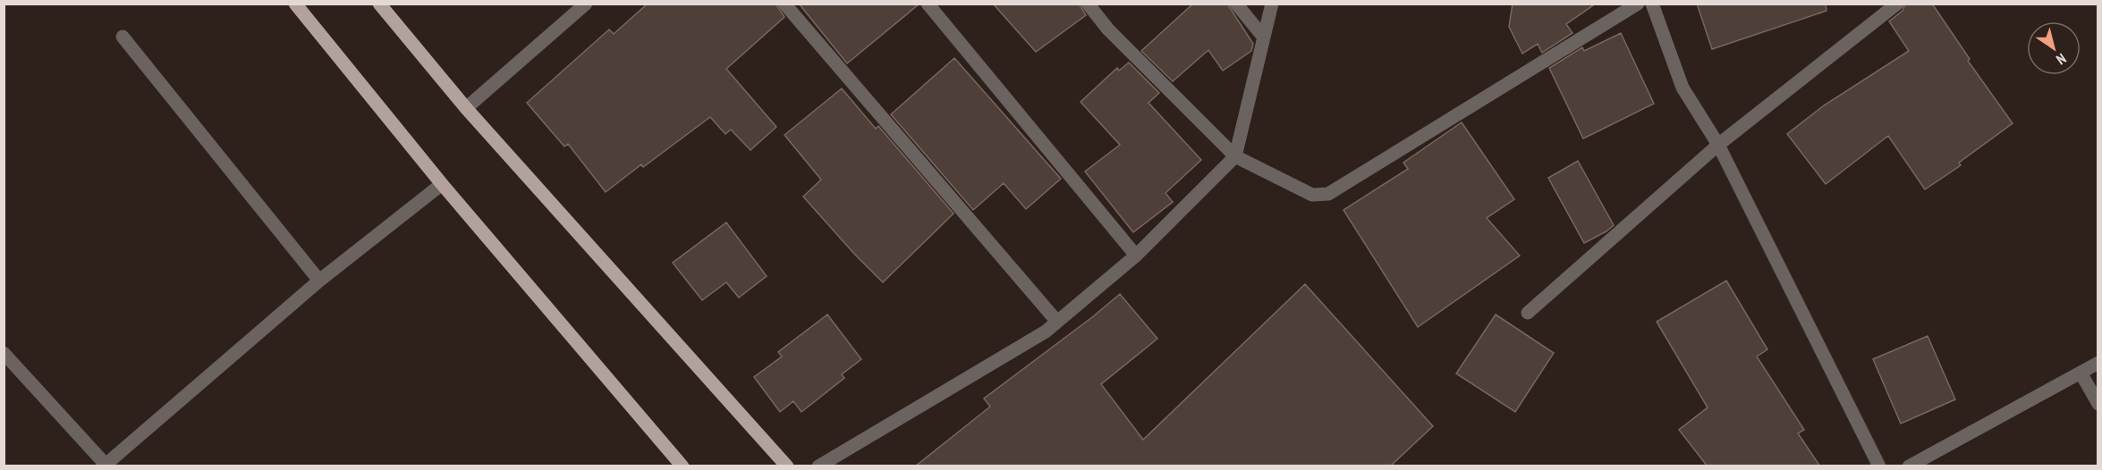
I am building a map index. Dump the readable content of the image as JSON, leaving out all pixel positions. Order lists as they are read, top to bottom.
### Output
{
  "north": "bottom right"
}
